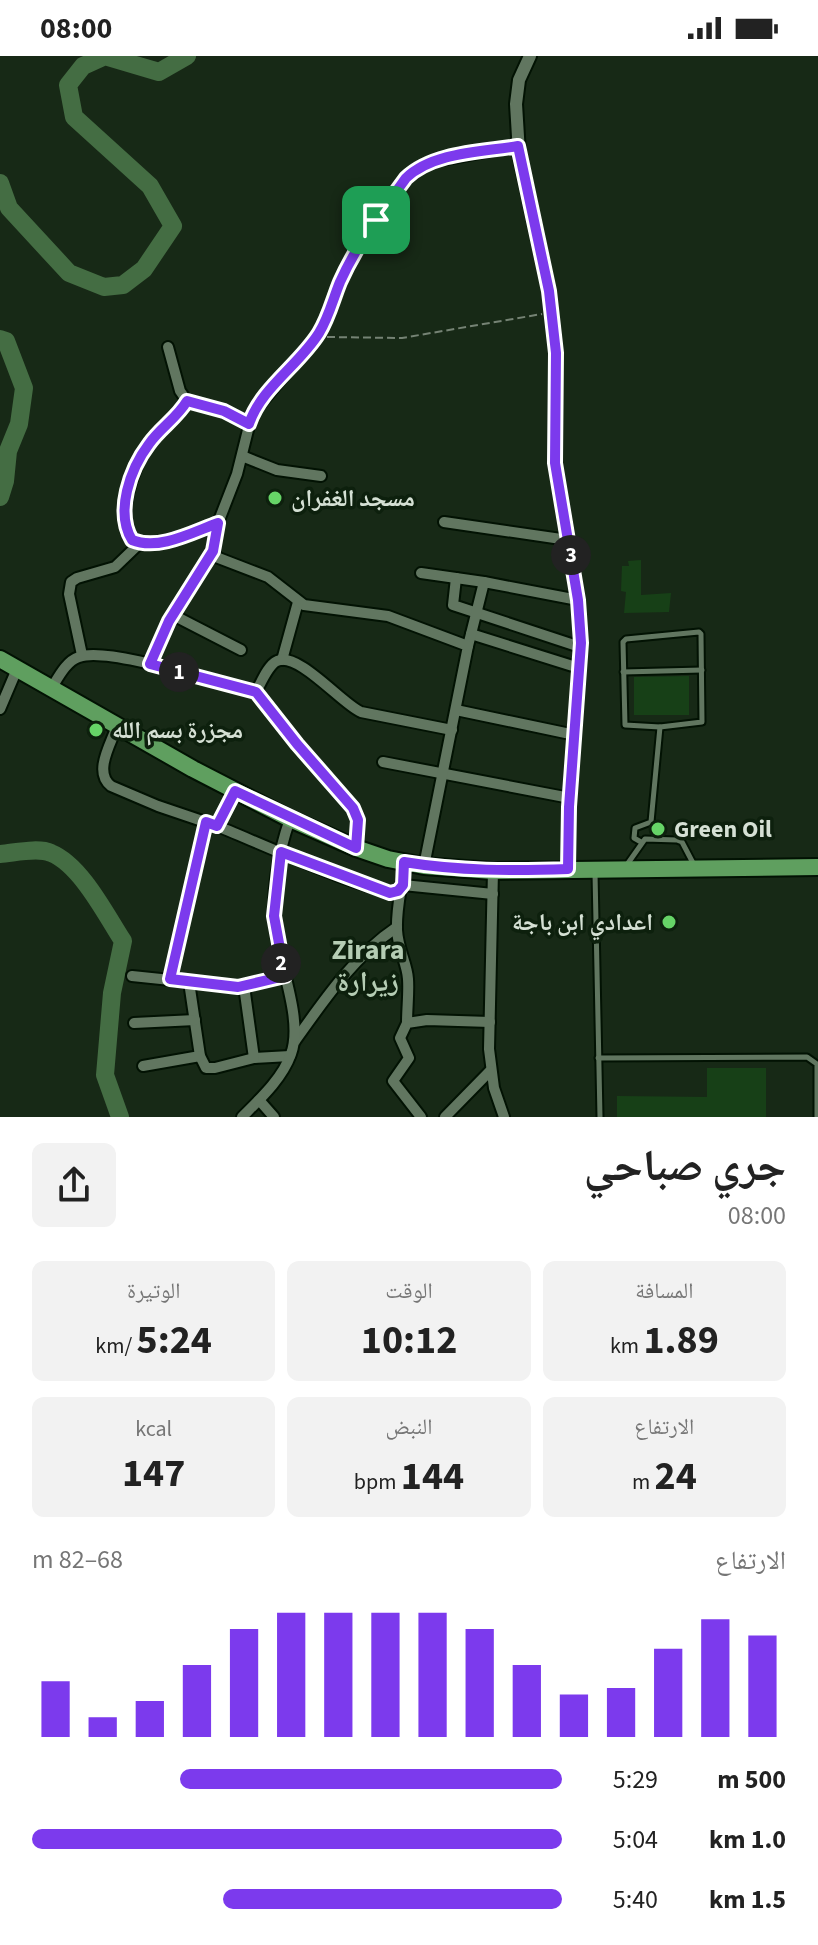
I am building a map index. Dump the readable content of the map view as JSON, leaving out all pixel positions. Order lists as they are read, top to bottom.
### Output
{
  "districts": ["Zirara زيرارة"],
  "places": [
    "مسجد الغفران",
    "مجزرة بسم الله",
    "Green Oil",
    "اعدادي ابن باجة"
  ],
  "page": {
    "status": "08:00",
    "pins": ["3", "1", "2"],
    "heading": ["جري صباحي", "08:00"],
    "stats": [
      ["المسافة", "1.89 km"],
      ["الوقت", "10:12"],
      ["الوتيرة", "5:24 /km"],
      ["الارتفاع", "24 m"],
      ["النبض", "144 bpm"],
      ["kcal", "147"]
    ],
    "chart": ["الارتفاع", "68–82 m"],
    "list": [
      {
        "name": "500 m",
        "note": "5:29"
      },
      {
        "name": "1.0 km",
        "note": "5:04"
      },
      {
        "name": "1.5 km",
        "note": "5:40"
      }
    ]
  }
}
